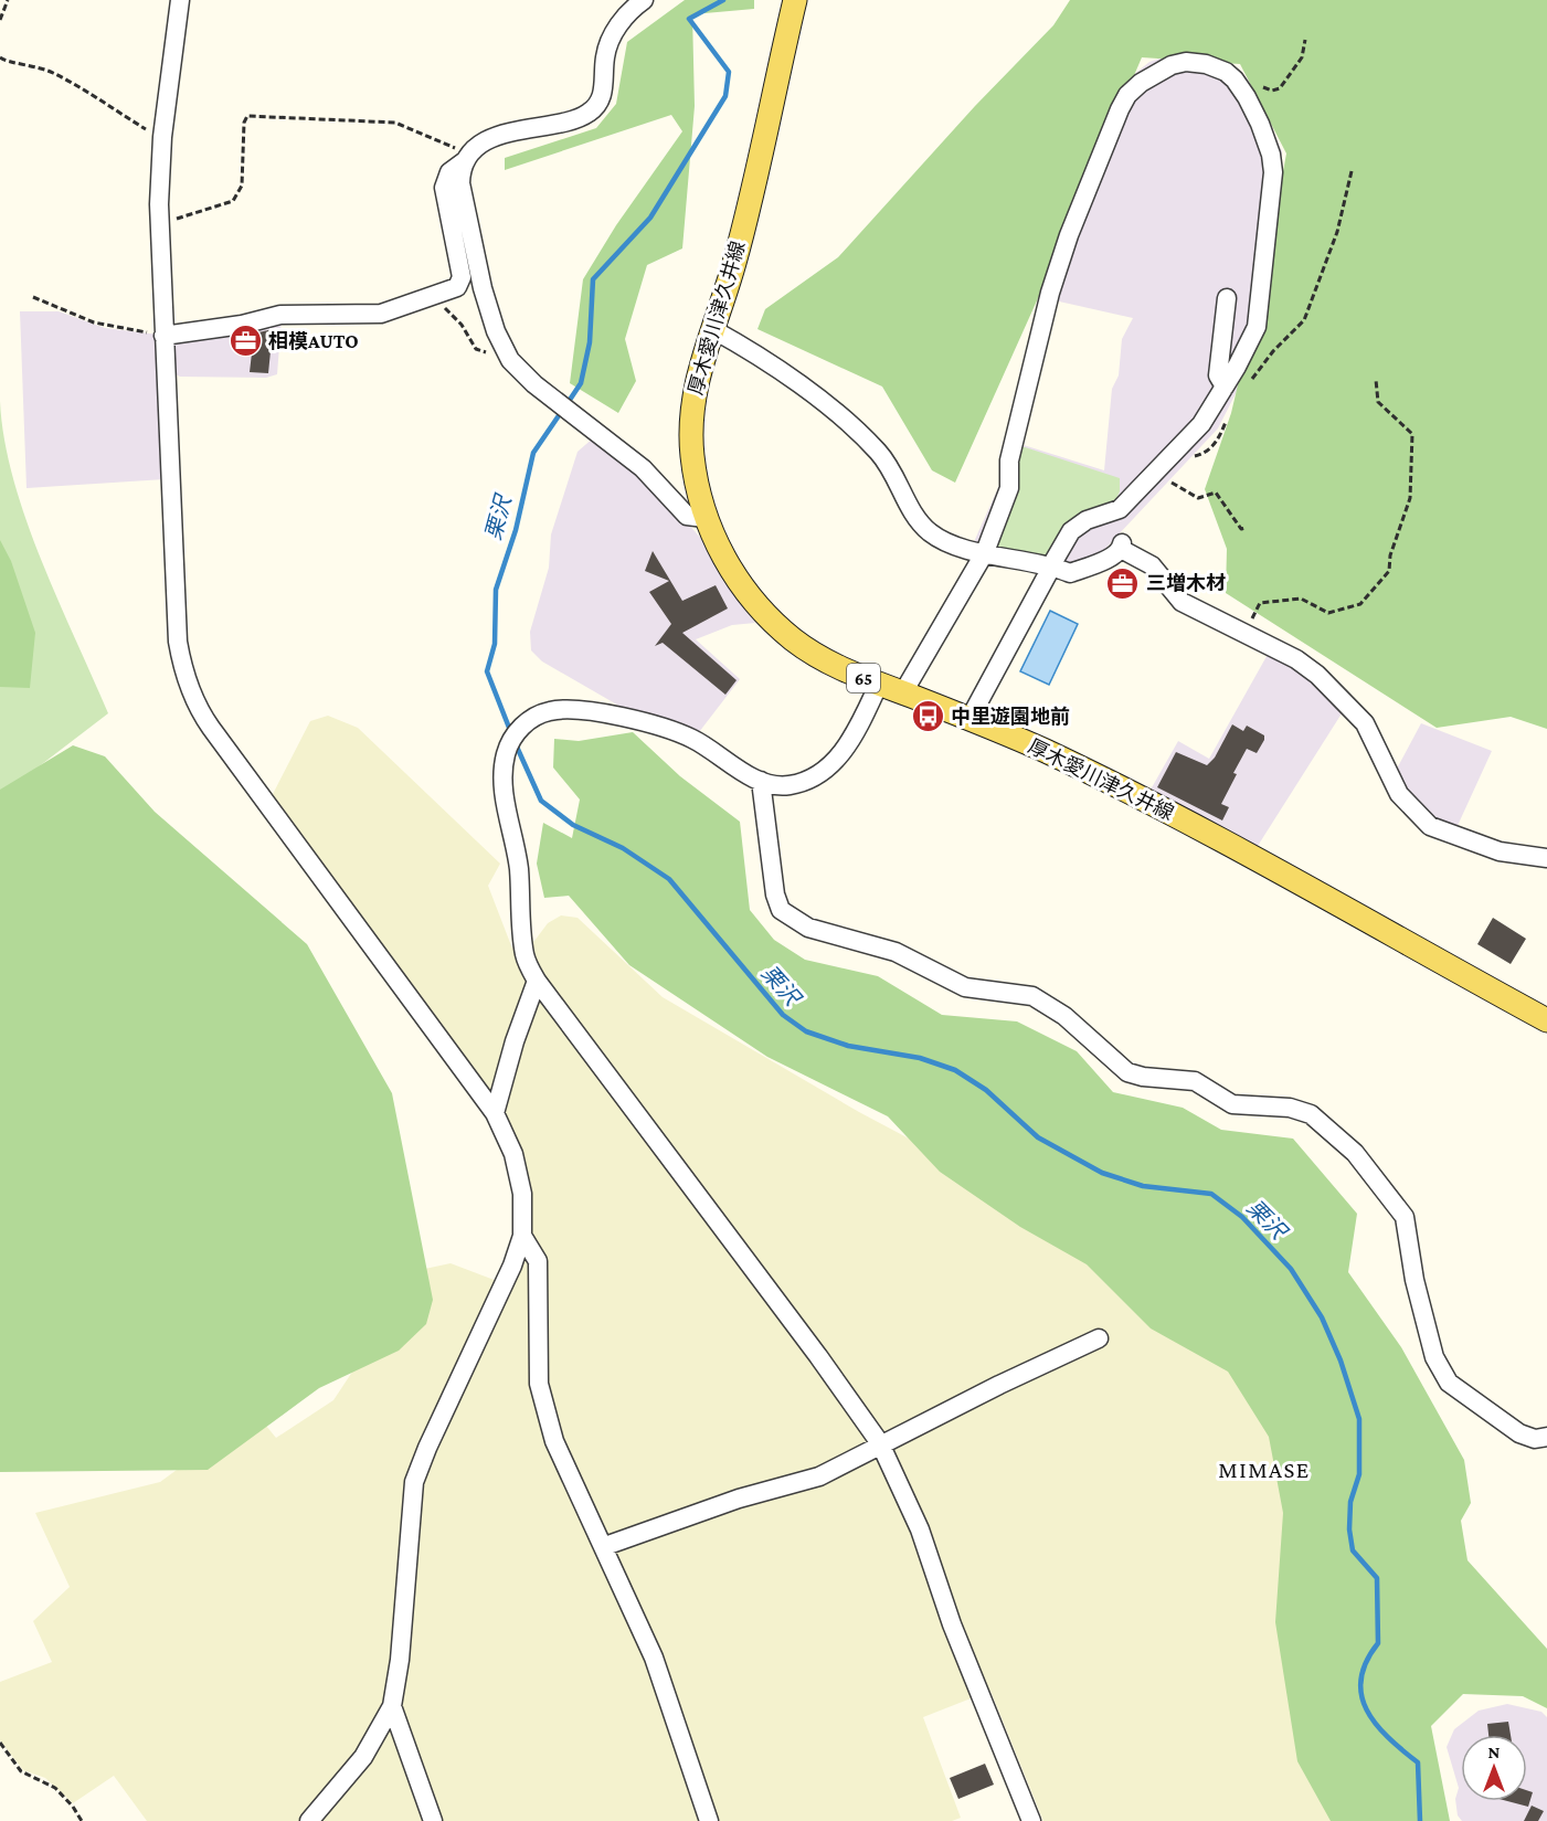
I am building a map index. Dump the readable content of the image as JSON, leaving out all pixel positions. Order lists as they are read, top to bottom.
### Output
{
  "streets": {
    "main road": ["厚木愛川津久井線", "65"]
  },
  "districts": ["MIMASE"],
  "water": ["栗沢"],
  "places": {
    "office": ["相模AUTO", "三増木材"],
    "bus stop": ["中里遊園地前"]
  },
  "north": "top"
}
